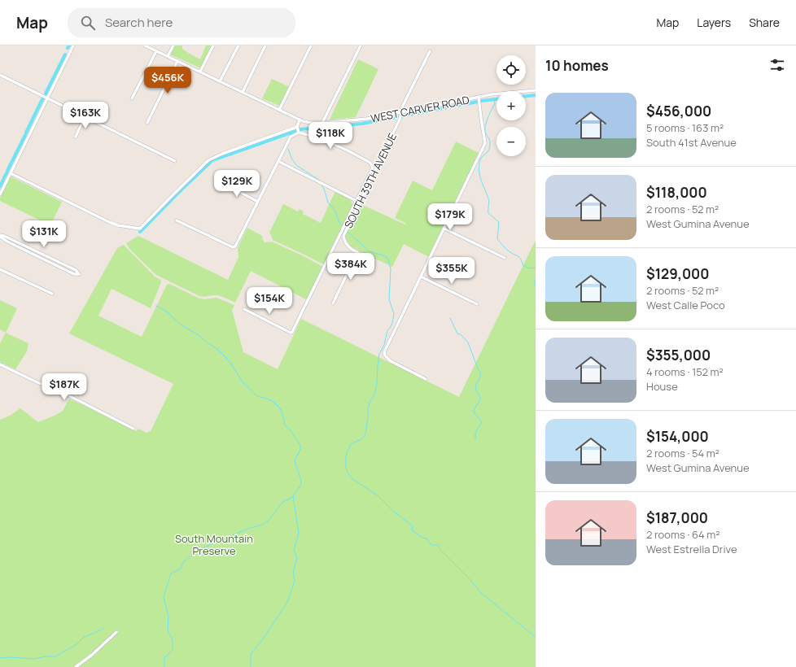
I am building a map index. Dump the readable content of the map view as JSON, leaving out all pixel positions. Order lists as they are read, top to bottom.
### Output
{
  "streets": {
    "street": ["WEST CARVER ROAD", "SOUTH 39TH AVENUE"]
  },
  "crossings": [
    ["WEST CARVER ROAD", "SOUTH 39TH AVENUE"]
  ],
  "parks": ["South Mountain Preserve"],
  "page": {
    "header": "Map",
    "search": "Search here",
    "nav": ["Map", "Layers", "Share"],
    "heading": "10 homes",
    "map_buttons": ["+", "−"],
    "price": [
      "$456K",
      "$163K",
      "$118K",
      "$129K",
      "$179K",
      "$131K",
      "$384K",
      "$355K",
      "$154K",
      "$187K"
    ],
    "list": [
      {
        "name": "$456,000",
        "note": "5 rooms · 163 m² · South 41st Avenue"
      },
      {
        "name": "$118,000",
        "note": "2 rooms · 52 m² · West Gumina Avenue"
      },
      {
        "name": "$129,000",
        "note": "2 rooms · 52 m² · West Calle Poco"
      },
      {
        "name": "$355,000",
        "note": "4 rooms · 152 m² · House"
      },
      {
        "name": "$154,000",
        "note": "2 rooms · 54 m² · West Gumina Avenue"
      },
      {
        "name": "$187,000",
        "note": "2 rooms · 64 m² · West Estrella Drive"
      }
    ]
  }
}
